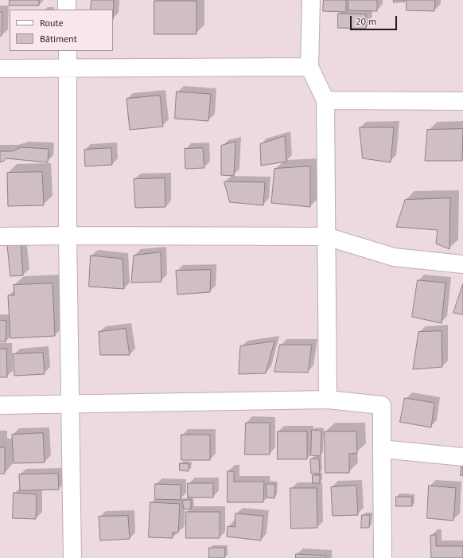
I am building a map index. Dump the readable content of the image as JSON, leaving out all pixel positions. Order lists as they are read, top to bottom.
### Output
{
  "legend": ["Route", "Bâtiment"],
  "scale_bar": "20 m"
}
